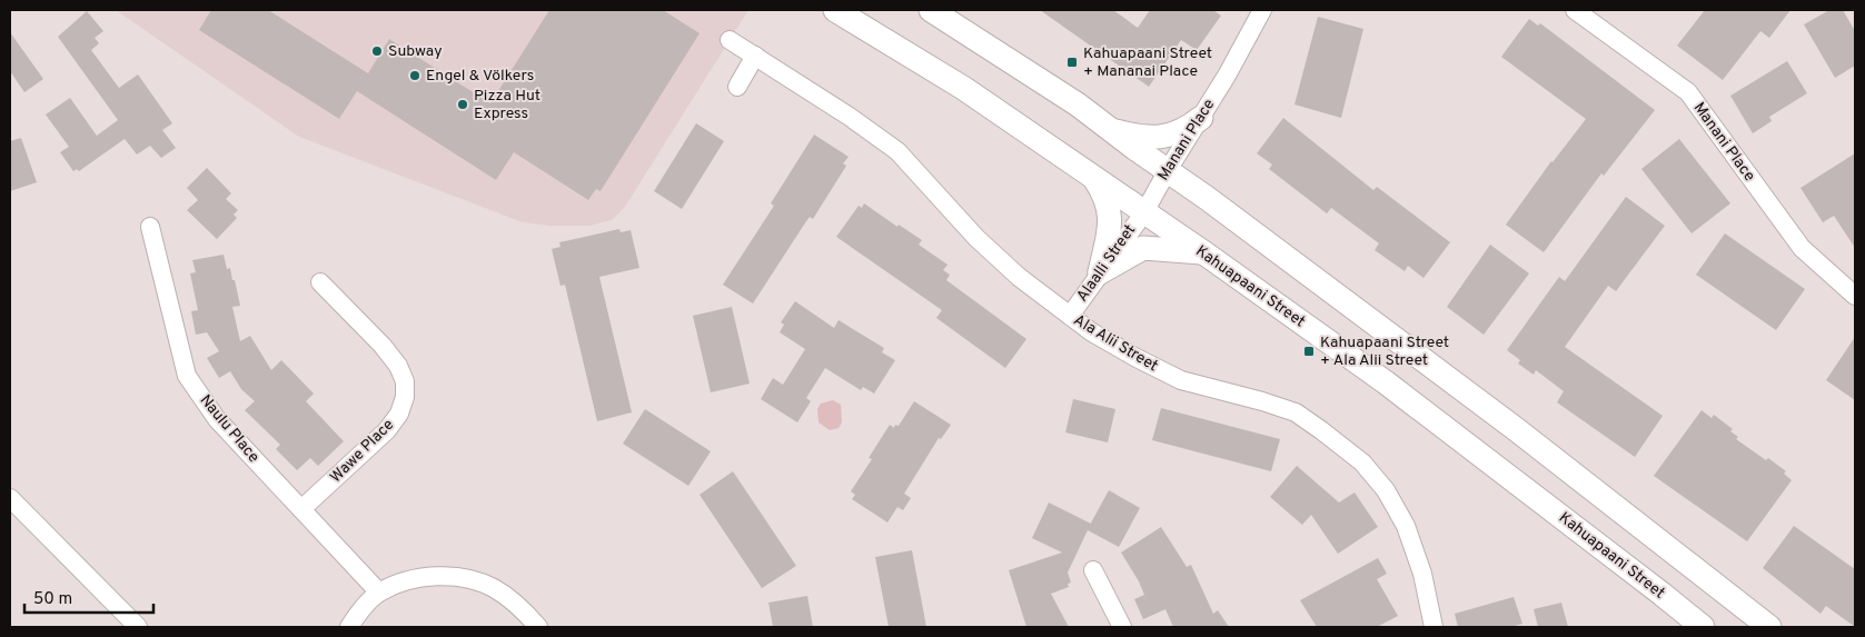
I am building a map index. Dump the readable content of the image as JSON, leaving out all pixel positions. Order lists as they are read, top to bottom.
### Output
{
  "streets": {
    "main road": ["Kahuapaani Street"],
    "street": [
      "Manani Place",
      "Alaalli Street",
      "Ala Alii Street",
      "Naulu Place",
      "Wawe Place"
    ]
  },
  "crossings": [
    ["Manani Place", "Alaalli Street"],
    ["Manani Place", "Kahuapaani Street"],
    ["Alaalli Street", "Kahuapaani Street"],
    ["Alaalli Street", "Ala Alii Street"],
    ["Naulu Place", "Wawe Place"]
  ],
  "places": {
    "other": ["Subway", "Engel & Völkers", "Pizza Hut Express"],
    "transit": ["Kahuapaani Street + Mananai Place", "Kahuapaani Street + Ala Alii Street"]
  },
  "scale_bar": "50 m"
}
